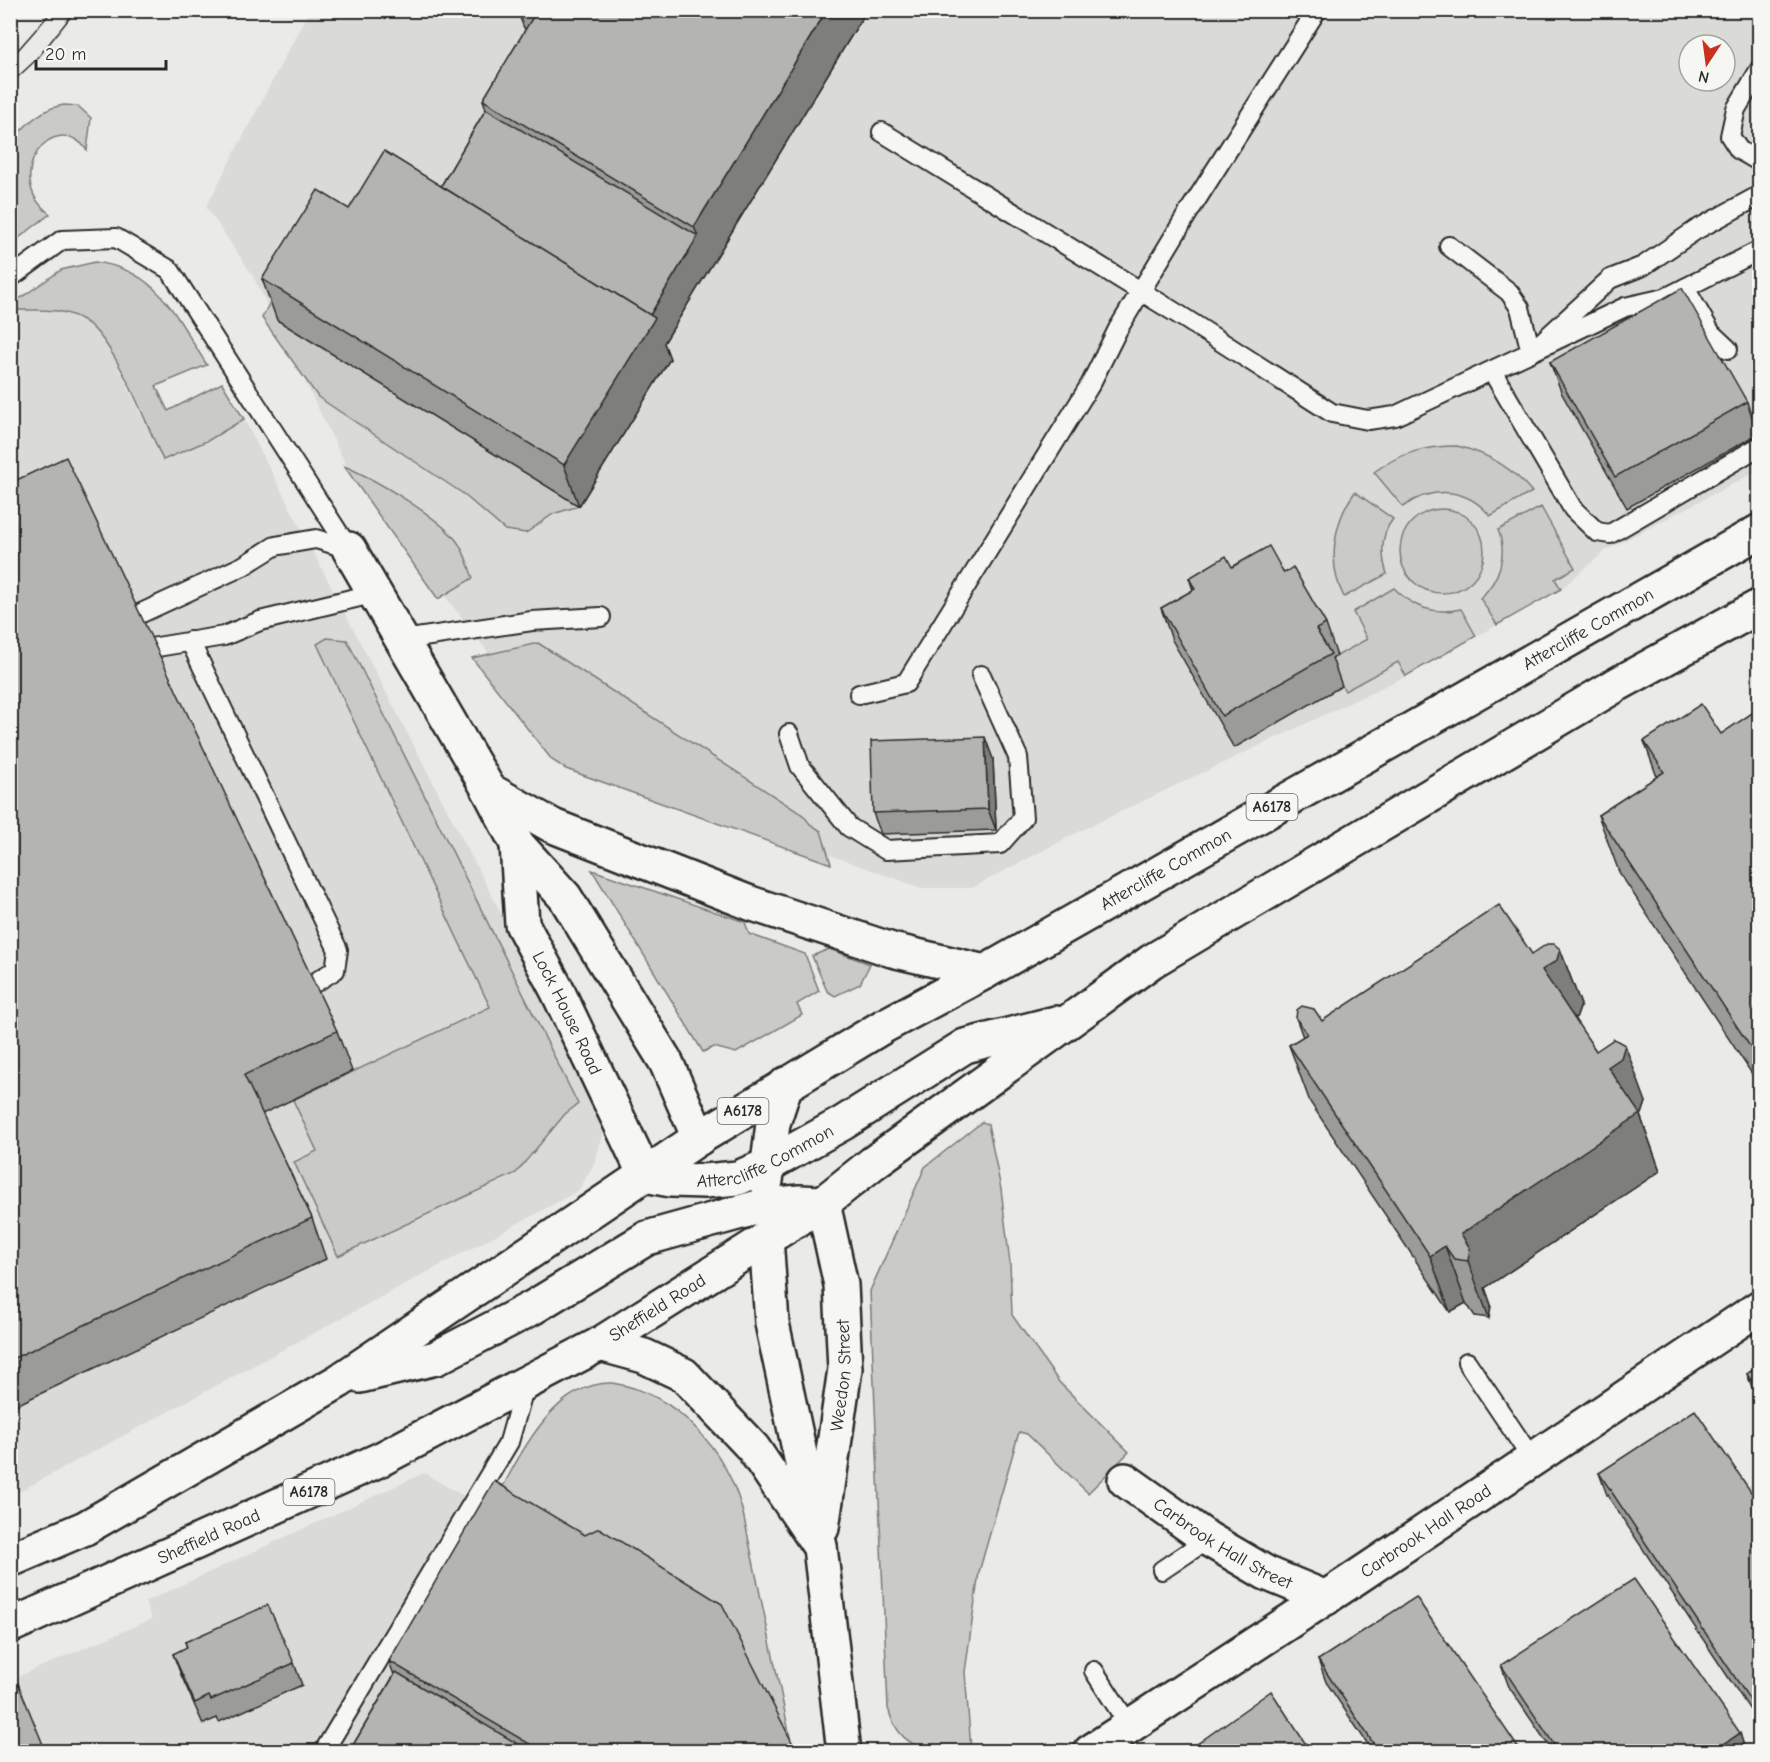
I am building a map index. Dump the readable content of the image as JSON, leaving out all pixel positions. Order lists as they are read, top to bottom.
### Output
{
  "streets": {
    "main road": [
      "Attercliffe Common",
      "A6178",
      "Lock House Road",
      "Sheffield Road",
      "Weedon Street",
      "Carbrook Hall Road",
      "Carbrook Hall Street"
    ]
  },
  "crossings": [
    ["Attercliffe Common", "A6178"],
    ["Attercliffe Common", "Lock House Road"],
    ["Attercliffe Common", "Sheffield Road"],
    ["Attercliffe Common", "Weedon Street"],
    ["A6178", "Lock House Road"],
    ["Lock House Road", "Sheffield Road"],
    ["Sheffield Road", "Weedon Street"],
    ["Carbrook Hall Road", "Carbrook Hall Street"]
  ],
  "scale_bar": "20 m",
  "north": "bottom"
}
